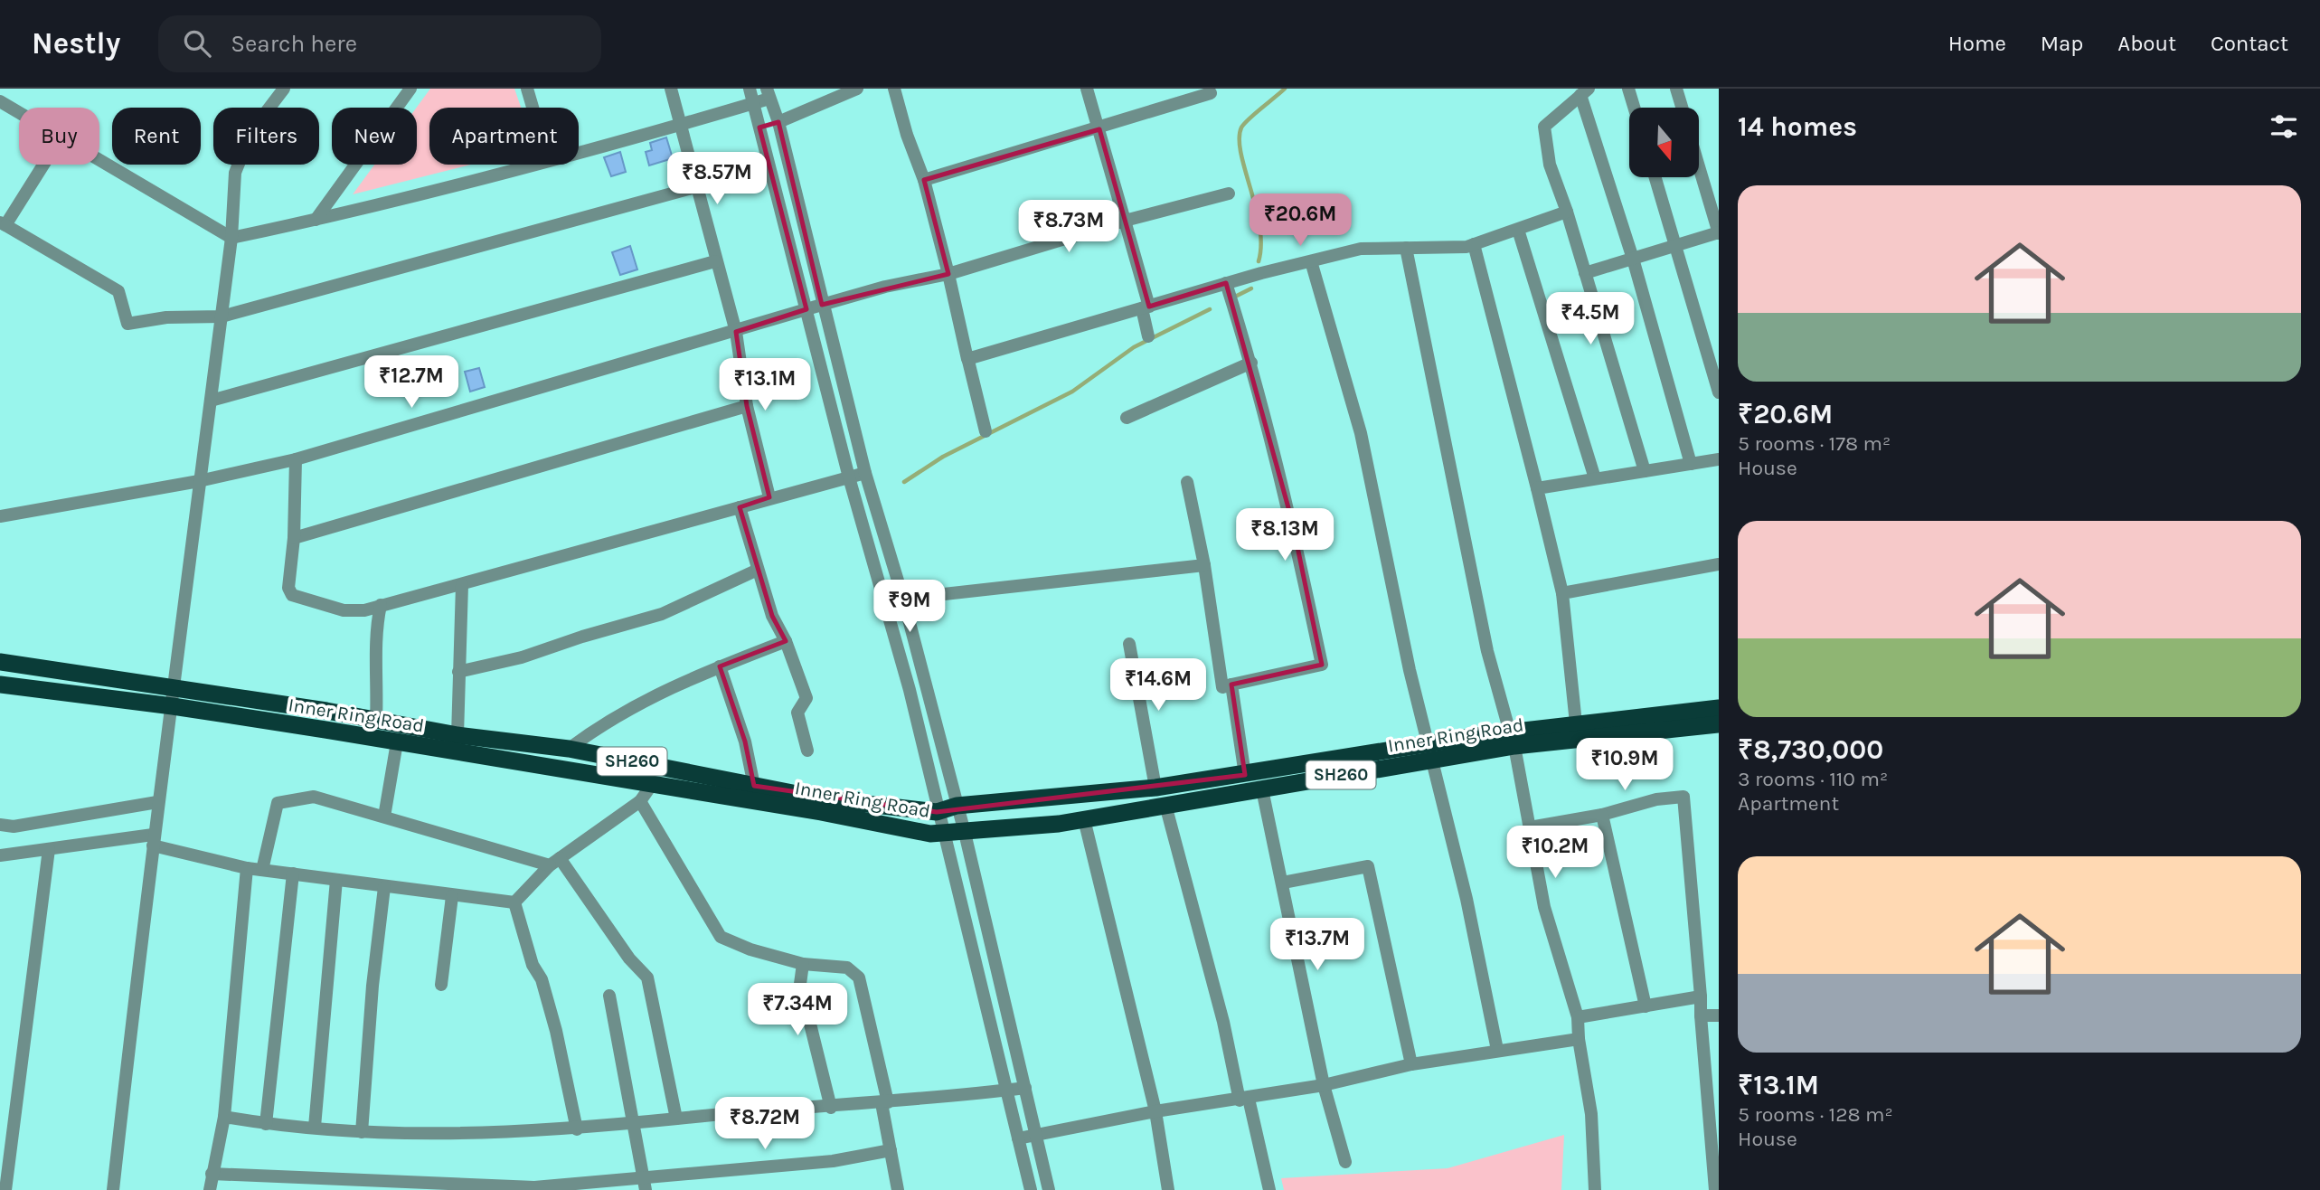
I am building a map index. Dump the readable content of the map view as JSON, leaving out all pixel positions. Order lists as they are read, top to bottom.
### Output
{
  "streets": {
    "highway": ["Inner Ring Road", "SH260"]
  },
  "north": "bottom",
  "page": {
    "header": "Nestly",
    "search": "Search here",
    "nav": [
      "Home",
      "Map",
      "About",
      "Contact"
    ],
    "heading": "14 homes",
    "chip": [
      "Buy",
      "Rent",
      "Filters",
      "New",
      "Apartment"
    ],
    "price": [
      "₹8.57M",
      "₹20.6M",
      "₹8.73M",
      "₹4.5M",
      "₹12.7M",
      "₹13.1M",
      "₹8.13M",
      "₹9M",
      "₹14.6M",
      "₹10.9M",
      "₹10.2M",
      "₹13.7M",
      "₹7.34M",
      "₹8.72M"
    ],
    "list": [
      {
        "name": "₹20.6M",
        "note": "5 rooms · 178 m² · House"
      },
      {
        "name": "₹8,730,000",
        "note": "3 rooms · 110 m² · Apartment"
      },
      {
        "name": "₹13.1M",
        "note": "5 rooms · 128 m² · House"
      }
    ]
  }
}
